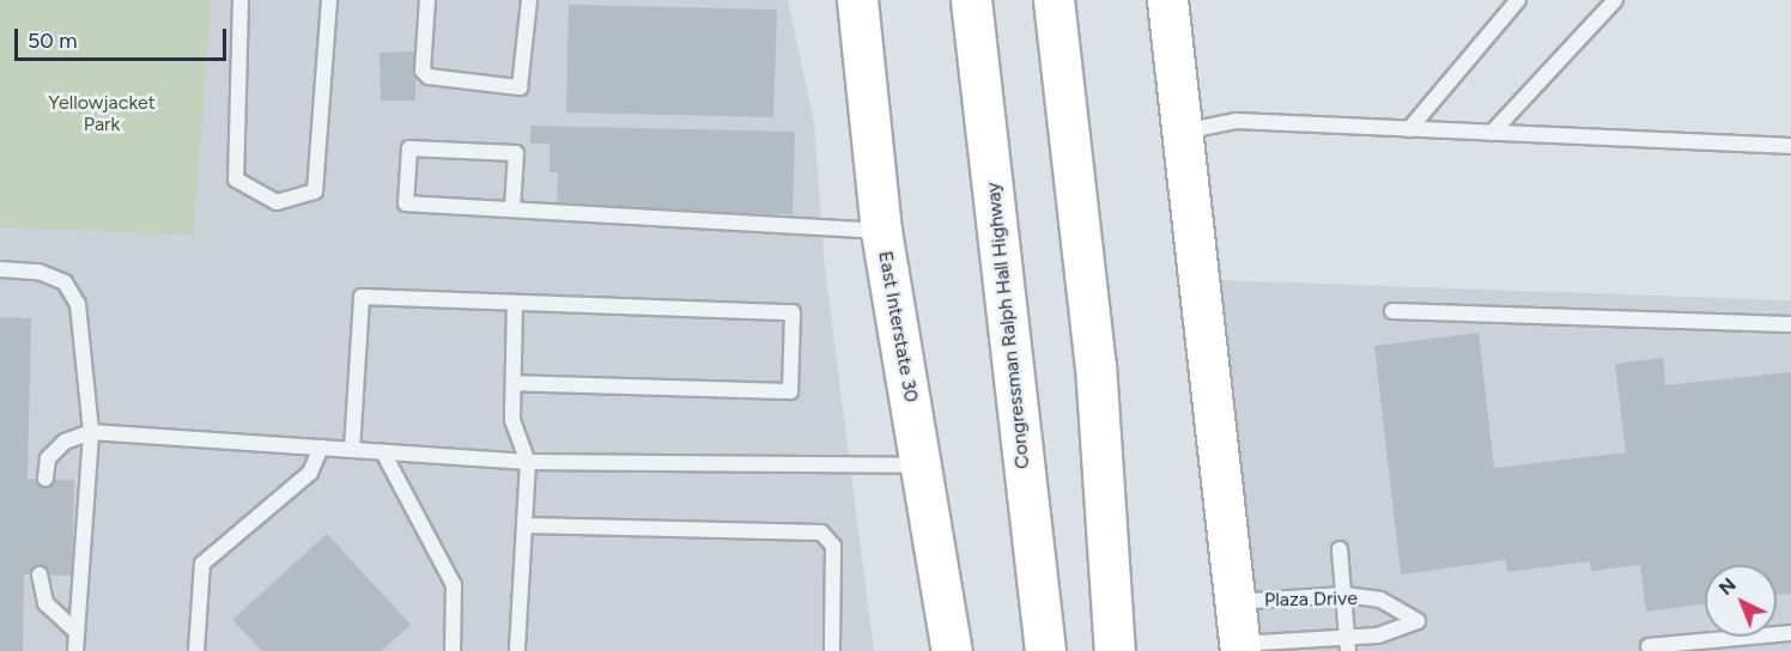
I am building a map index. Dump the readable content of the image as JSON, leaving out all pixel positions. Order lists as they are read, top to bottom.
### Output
{
  "streets": {
    "main road": ["Congressman Ralph Hall Highway", "East Interstate 30"],
    "lane": ["Plaza Drive"]
  },
  "parks": ["Yellowjacket Park"],
  "scale_bar": "50 m",
  "north": "top left"
}
